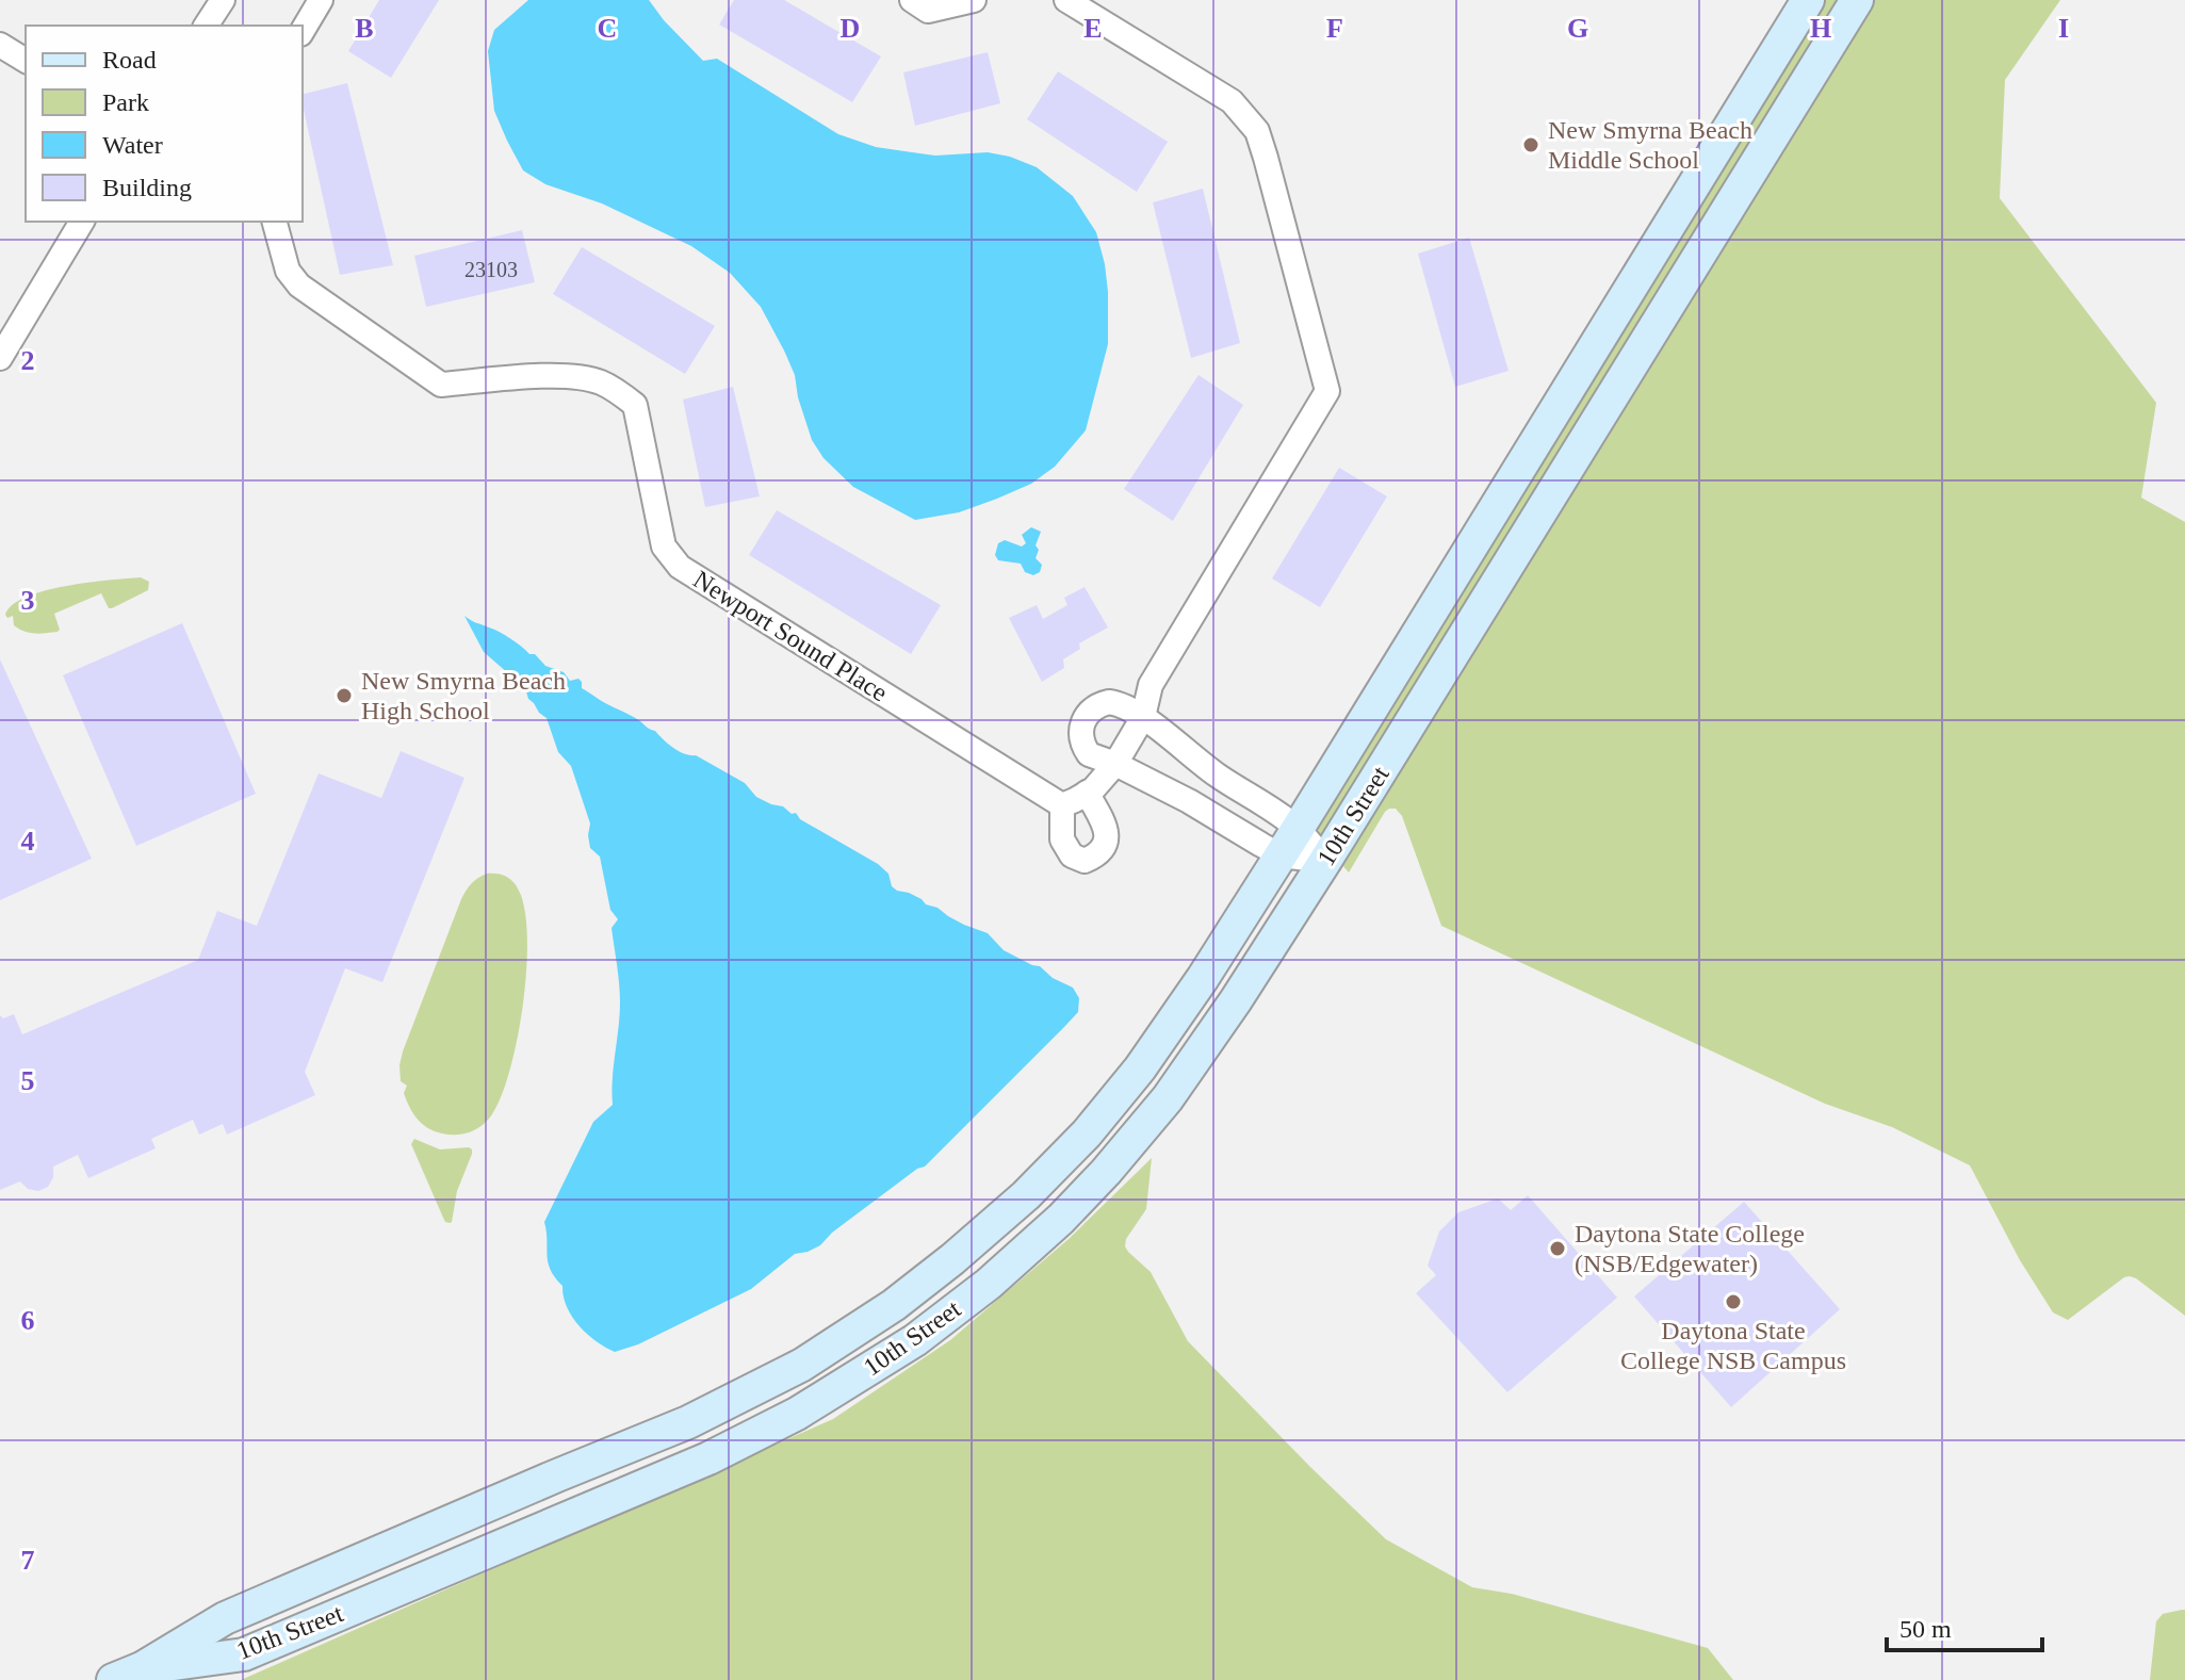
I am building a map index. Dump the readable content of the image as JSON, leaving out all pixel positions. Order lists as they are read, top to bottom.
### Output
{
  "streets": {
    "street": ["Newport Sound Place", "10th Street"]
  },
  "places": [
    "New Smyrna Beach Middle School",
    "New Smyrna Beach High School",
    "Daytona State College (NSB/Edgewater)",
    "Daytona State College NSB Campus"
  ],
  "house_numbers": ["23103"],
  "legend": [
    "Road",
    "Park",
    "Water",
    "Building"
  ],
  "scale_bar": "50 m",
  "grid": {
    "columns": [
      "B",
      "C",
      "D",
      "E",
      "F",
      "G",
      "H",
      "I"
    ],
    "rows": [
      "2",
      "3",
      "4",
      "5",
      "6",
      "7"
    ]
  }
}
